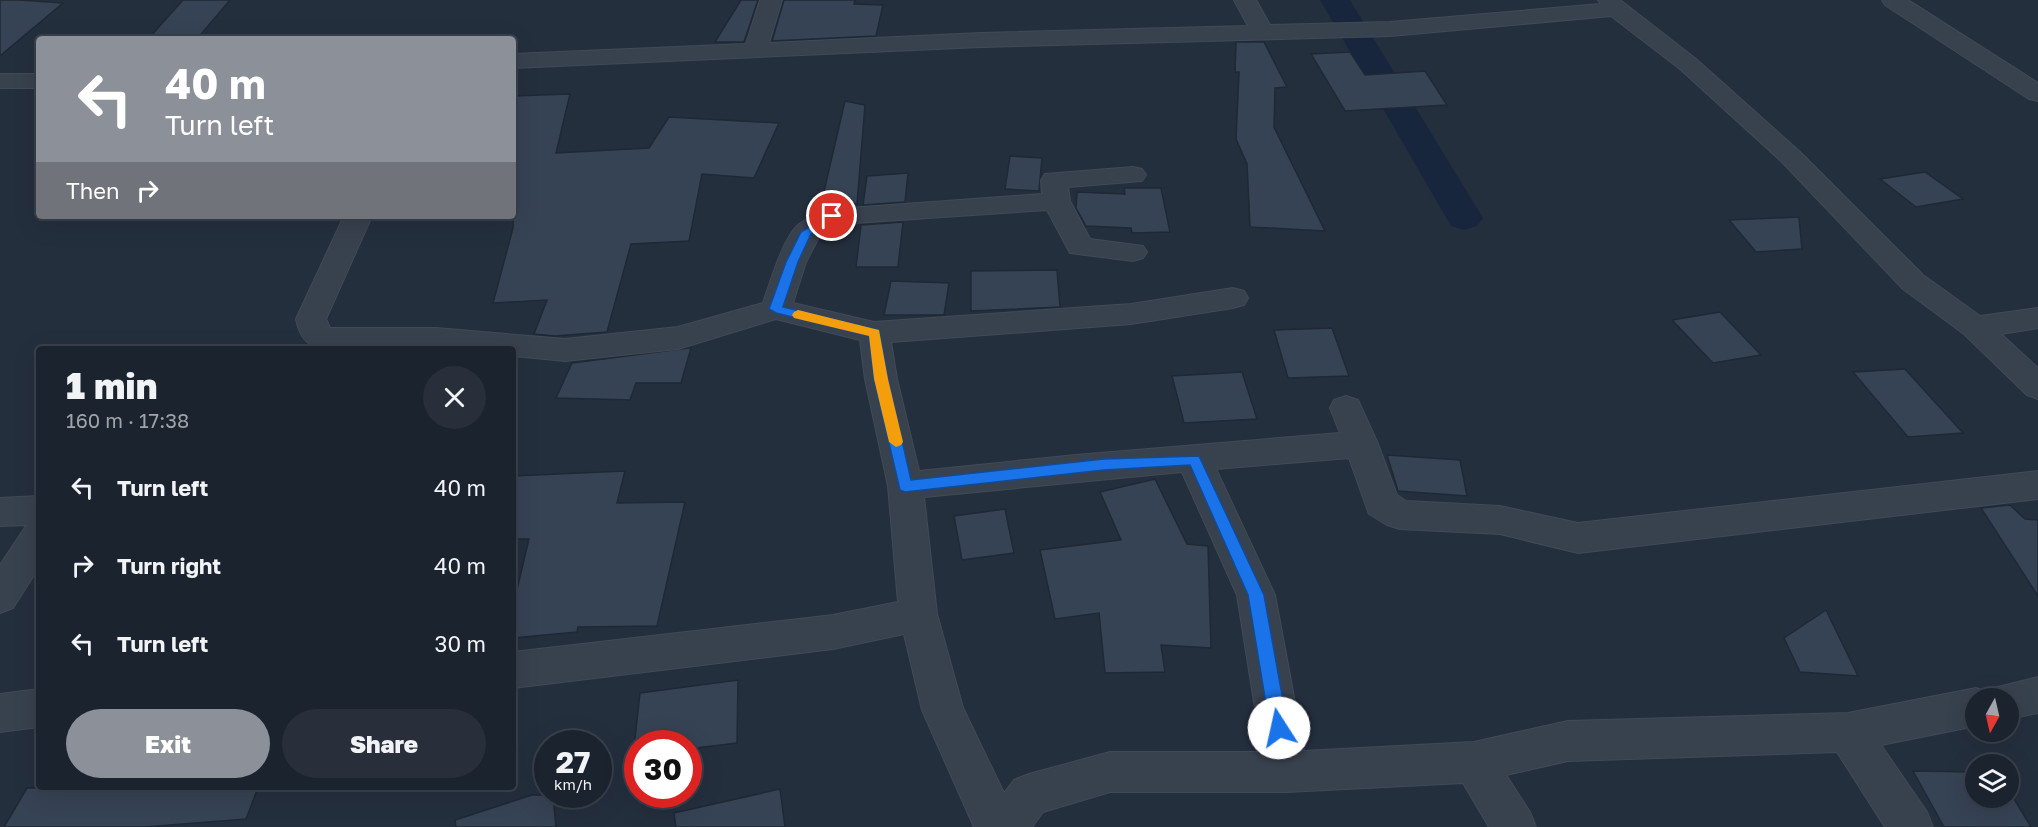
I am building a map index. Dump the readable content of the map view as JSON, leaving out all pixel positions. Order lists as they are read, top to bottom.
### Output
{
  "north": "bottom",
  "page": {
    "turn": ["40 m", "Turn left"],
    "then": "Then",
    "heading": ["1 min", "160 m · 17:38"],
    "list": [
      {
        "name": "Turn left",
        "value": "40 m"
      },
      {
        "name": "Turn right",
        "value": "40 m"
      },
      {
        "name": "Turn left",
        "value": "30 m"
      }
    ],
    "buttons": ["Exit", "Share"],
    "speed": "27 km/h",
    "limit": "30"
  }
}
